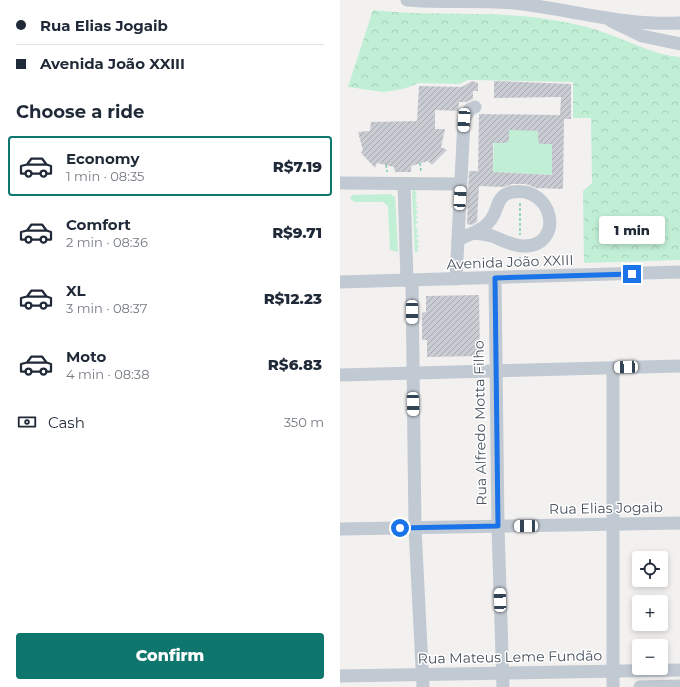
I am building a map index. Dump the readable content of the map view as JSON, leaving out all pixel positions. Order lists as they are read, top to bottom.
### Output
{
  "streets": {
    "street": [
      "Avenida João XXIII",
      "Rua Alfredo Motta Filho",
      "Rua Elias Jogaib",
      "Rua Mateus Leme Fundão"
    ]
  },
  "crossings": [
    ["Avenida João XXIII", "Rua Alfredo Motta Filho"],
    ["Rua Alfredo Motta Filho", "Rua Elias Jogaib"],
    ["Rua Alfredo Motta Filho", "Rua Mateus Leme Fundão"]
  ],
  "page": {
    "banner": ["Rua Elias Jogaib", "Avenida João XXIII"],
    "heading": "Choose a ride",
    "list": [
      {
        "name": "Economy",
        "note": "1 min · 08:35",
        "value": "R$7.19"
      },
      {
        "name": "Comfort",
        "note": "2 min · 08:36",
        "value": "R$9.71"
      },
      {
        "name": "XL",
        "note": "3 min · 08:37",
        "value": "R$12.23"
      },
      {
        "name": "Moto",
        "note": "4 min · 08:38",
        "value": "R$6.83"
      }
    ],
    "bubble": "1 min",
    "pay": ["Cash", "350 m"],
    "map_buttons": ["+", "−"],
    "buttons": "Confirm"
  }
}
